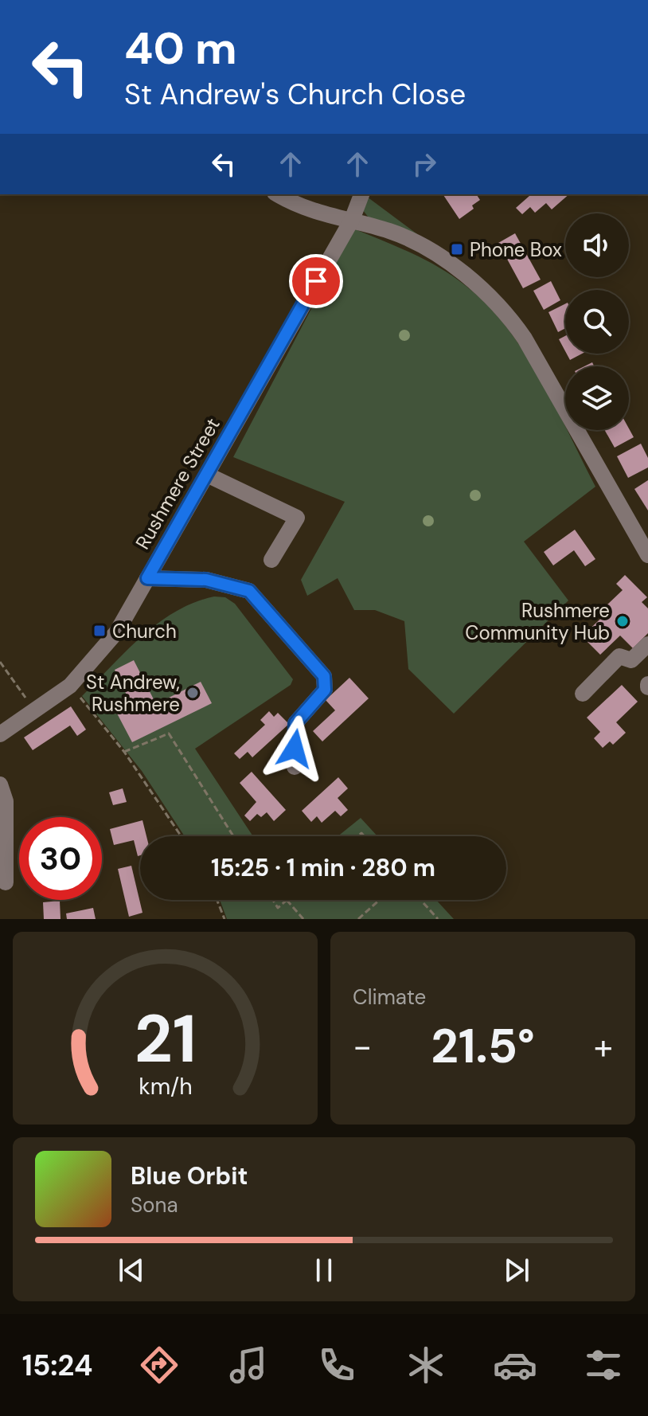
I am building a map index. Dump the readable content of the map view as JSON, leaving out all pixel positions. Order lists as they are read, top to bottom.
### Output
{
  "streets": {
    "street": ["Rushmere Street"]
  },
  "places": {
    "transit": ["Phone Box", "Church"],
    "other": ["Rushmere Community Hub", "St Andrew, Rushmere"]
  },
  "page": {
    "turn": ["40 m", "St Andrew's Church Close"],
    "limit": "30",
    "trip": "15:25 · 1 min · 280 m",
    "tile": "Climate",
    "heat": ["−", "21.5°", "+"],
    "song": ["Blue Orbit", "Sona"],
    "tabs": "15:24",
    "gauge": ["21", "km/h"]
  }
}
